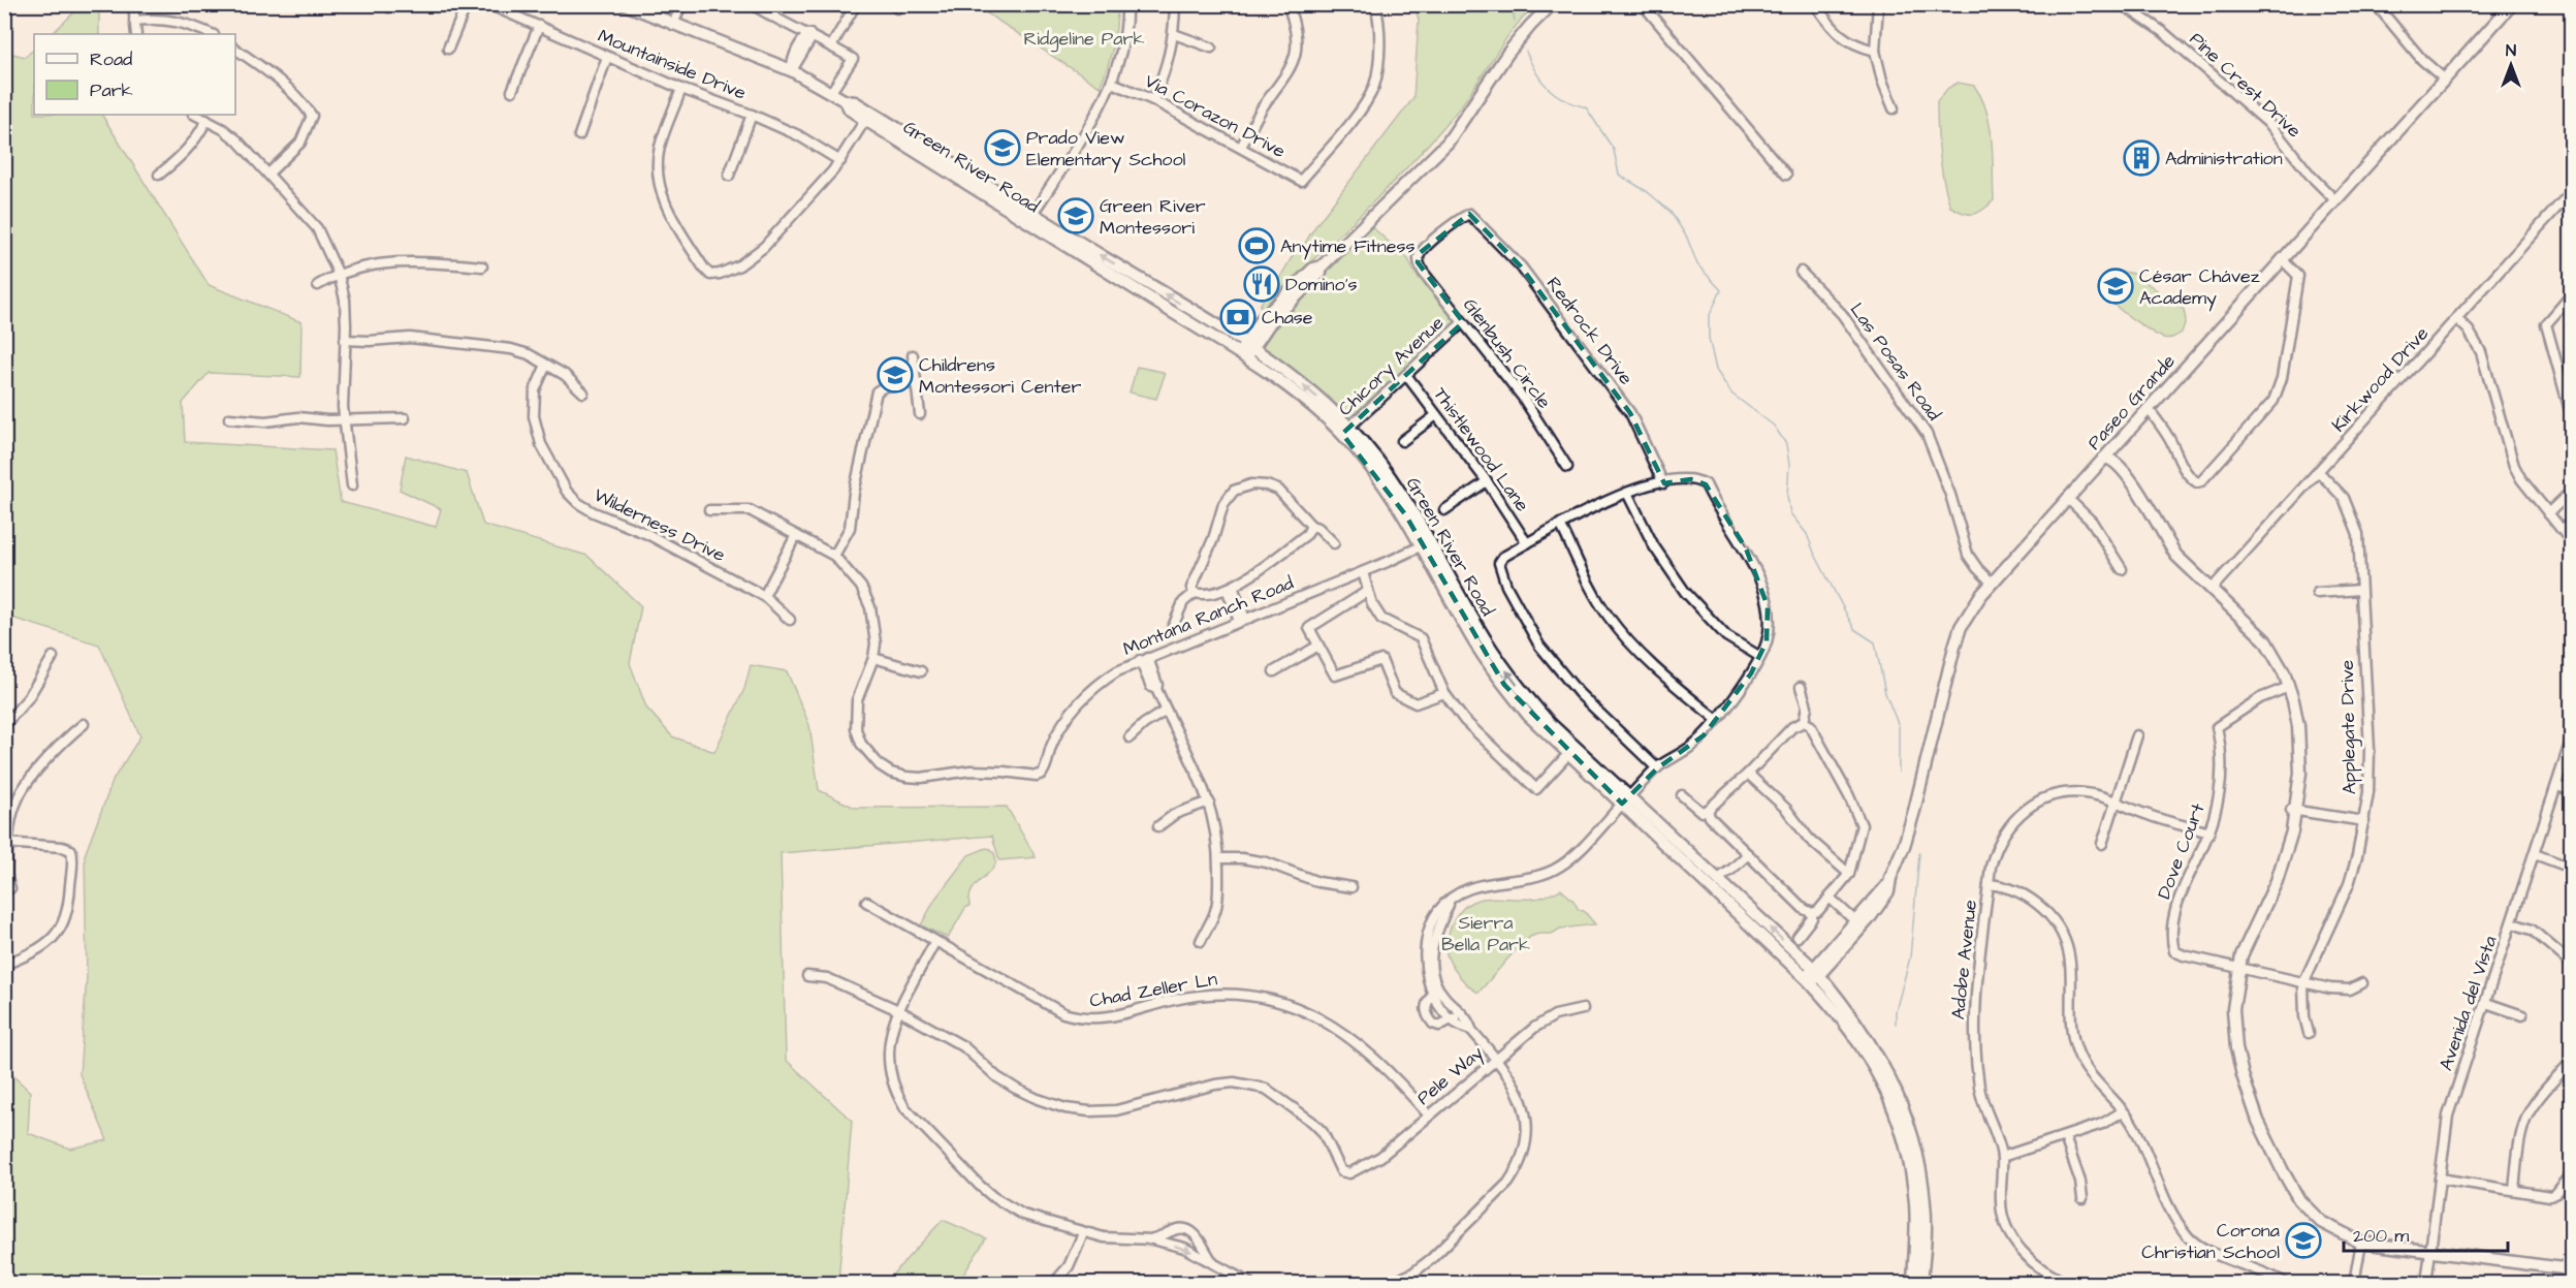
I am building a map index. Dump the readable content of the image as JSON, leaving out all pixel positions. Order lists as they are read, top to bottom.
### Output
{
  "streets": {
    "main road": ["Green River Road", "Paseo Grande"],
    "street": [
      "Mountainside Drive",
      "Pine Crest Drive",
      "Via Corazon Drive",
      "Redrock Drive",
      "Glenbush Circle",
      "Las Posas Road",
      "Chicory Avenue",
      "Kirkwood Drive",
      "Thistlewood Lane",
      "Wilderness Drive",
      "Montana Ranch Road",
      "Applegate Drive",
      "Dove Court",
      "Adobe Avenue",
      "Chad Zeller Ln",
      "Avenida del Vista",
      "Pele Way"
    ]
  },
  "crossings": [
    ["Pine Crest Drive", "Paseo Grande"],
    ["Green River Road", "Chicory Avenue"],
    ["Green River Road", "Paseo Grande"],
    ["Green River Road", "Montana Ranch Road"],
    ["Redrock Drive", "Glenbush Circle"],
    ["Glenbush Circle", "Chicory Avenue"],
    ["Las Posas Road", "Paseo Grande"],
    ["Chicory Avenue", "Thistlewood Lane"],
    ["Kirkwood Drive", "Applegate Drive"],
    ["Applegate Drive", "Dove Court"],
    ["Dove Court", "Adobe Avenue"],
    ["Chad Zeller Ln", "Pele Way"]
  ],
  "parks": ["Ridgeline Park", "Sierra Bella Park"],
  "places": {
    "school or university": [
      "Prado View Elementary School",
      "Green River Montessori",
      "César Chávez Academy",
      "Childrens Montessori Center",
      "Corona Christian School"
    ],
    "building": ["Administration"],
    "sports": ["Anytime Fitness"],
    "restaurant": ["Domino's"],
    "bank": ["Chase"]
  },
  "legend": ["Road", "Park"],
  "scale_bar": "200 m",
  "north": "top"
}
